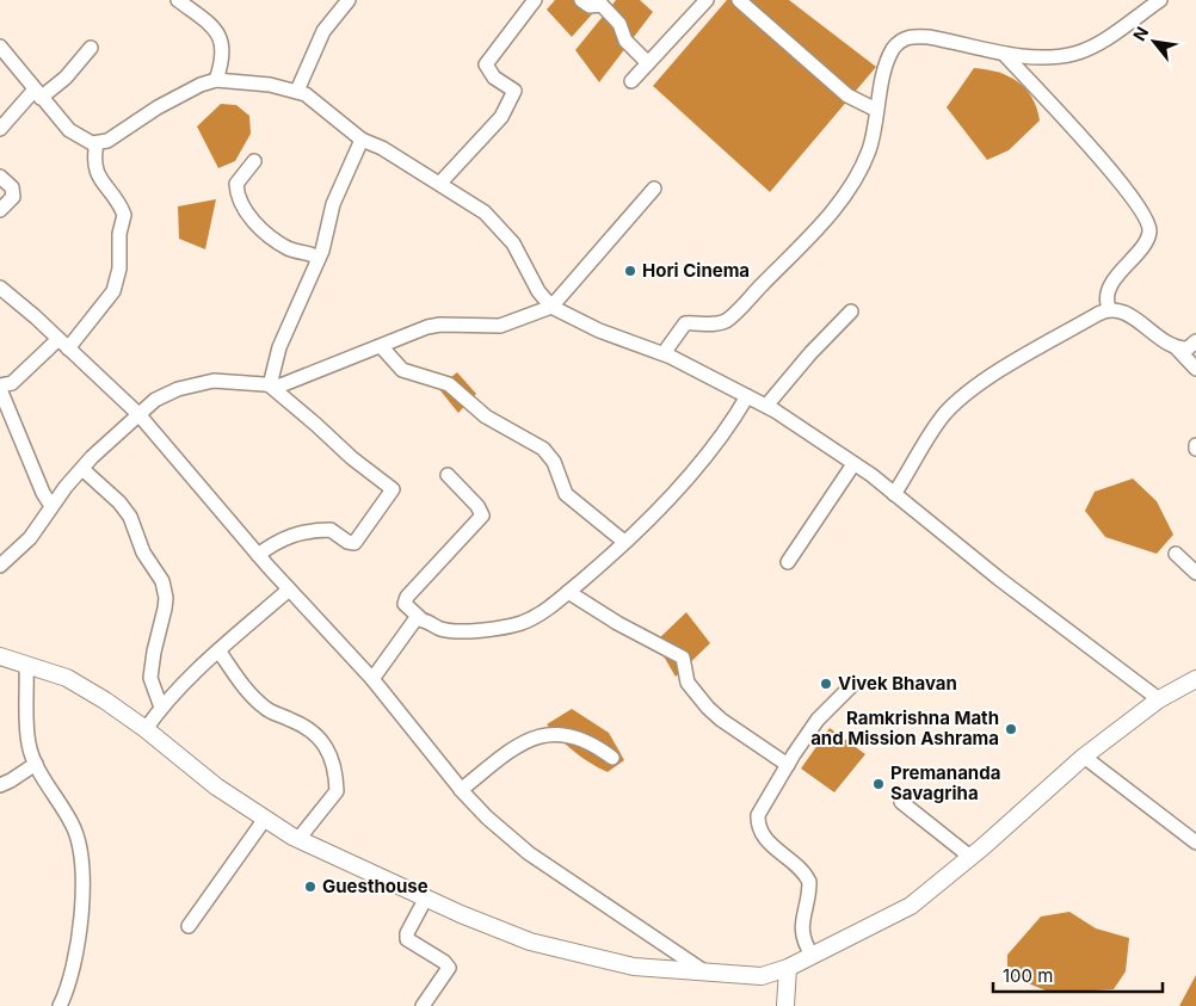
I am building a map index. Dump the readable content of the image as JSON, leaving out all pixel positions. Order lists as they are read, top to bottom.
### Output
{
  "places": [
    "Hori Cinema",
    "Vivek Bhavan",
    "Ramkrishna Math and Mission Ashrama",
    "Premananda Savagriha",
    "Guesthouse"
  ],
  "scale_bar": "100 m",
  "north": "top left"
}
